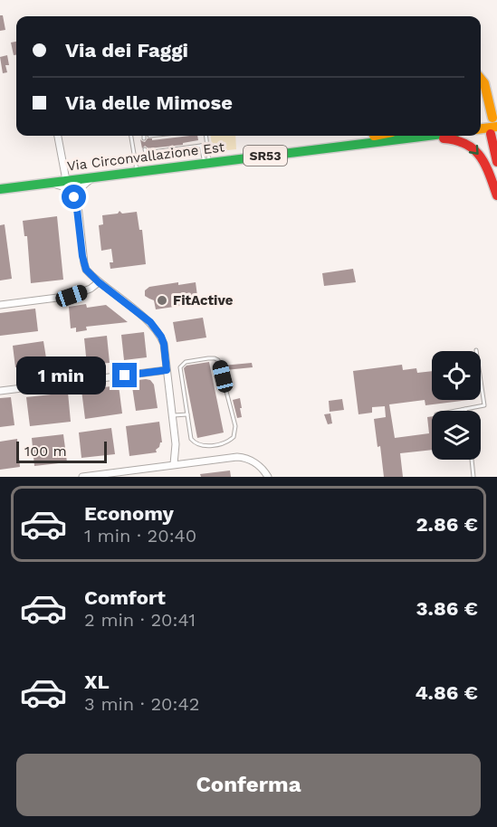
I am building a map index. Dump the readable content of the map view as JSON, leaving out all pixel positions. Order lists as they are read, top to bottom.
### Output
{
  "streets": {
    "main road": ["SR53", "Via Circonvallazione Est"]
  },
  "places": ["FitActive"],
  "scale_bar": "100 m",
  "page": {
    "banner": ["Via dei Faggi", "Via delle Mimose"],
    "bubble": "1 min",
    "scale": "100 m",
    "list": [
      {
        "name": "Economy",
        "note": "1 min · 20:40",
        "value": "2.86 €"
      },
      {
        "name": "Comfort",
        "note": "2 min · 20:41",
        "value": "3.86 €"
      },
      {
        "name": "XL",
        "note": "3 min · 20:42",
        "value": "4.86 €"
      }
    ],
    "buttons": "Conferma"
  }
}
